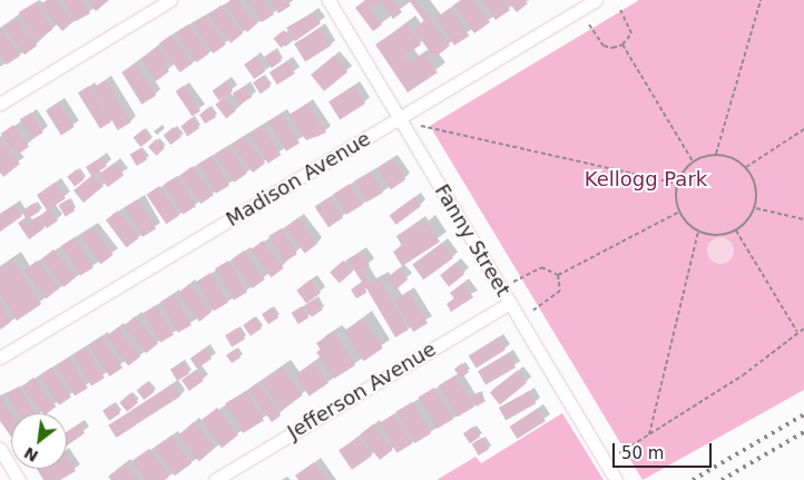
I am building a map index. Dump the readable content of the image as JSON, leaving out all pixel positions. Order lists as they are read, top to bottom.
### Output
{
  "streets": {
    "street": ["Madison Avenue", "Fanny Street", "Jefferson Avenue"]
  },
  "crossings": [
    ["Madison Avenue", "Fanny Street"],
    ["Fanny Street", "Jefferson Avenue"]
  ],
  "parks": ["Kellogg Park"],
  "scale_bar": "50 m",
  "north": "bottom left"
}
